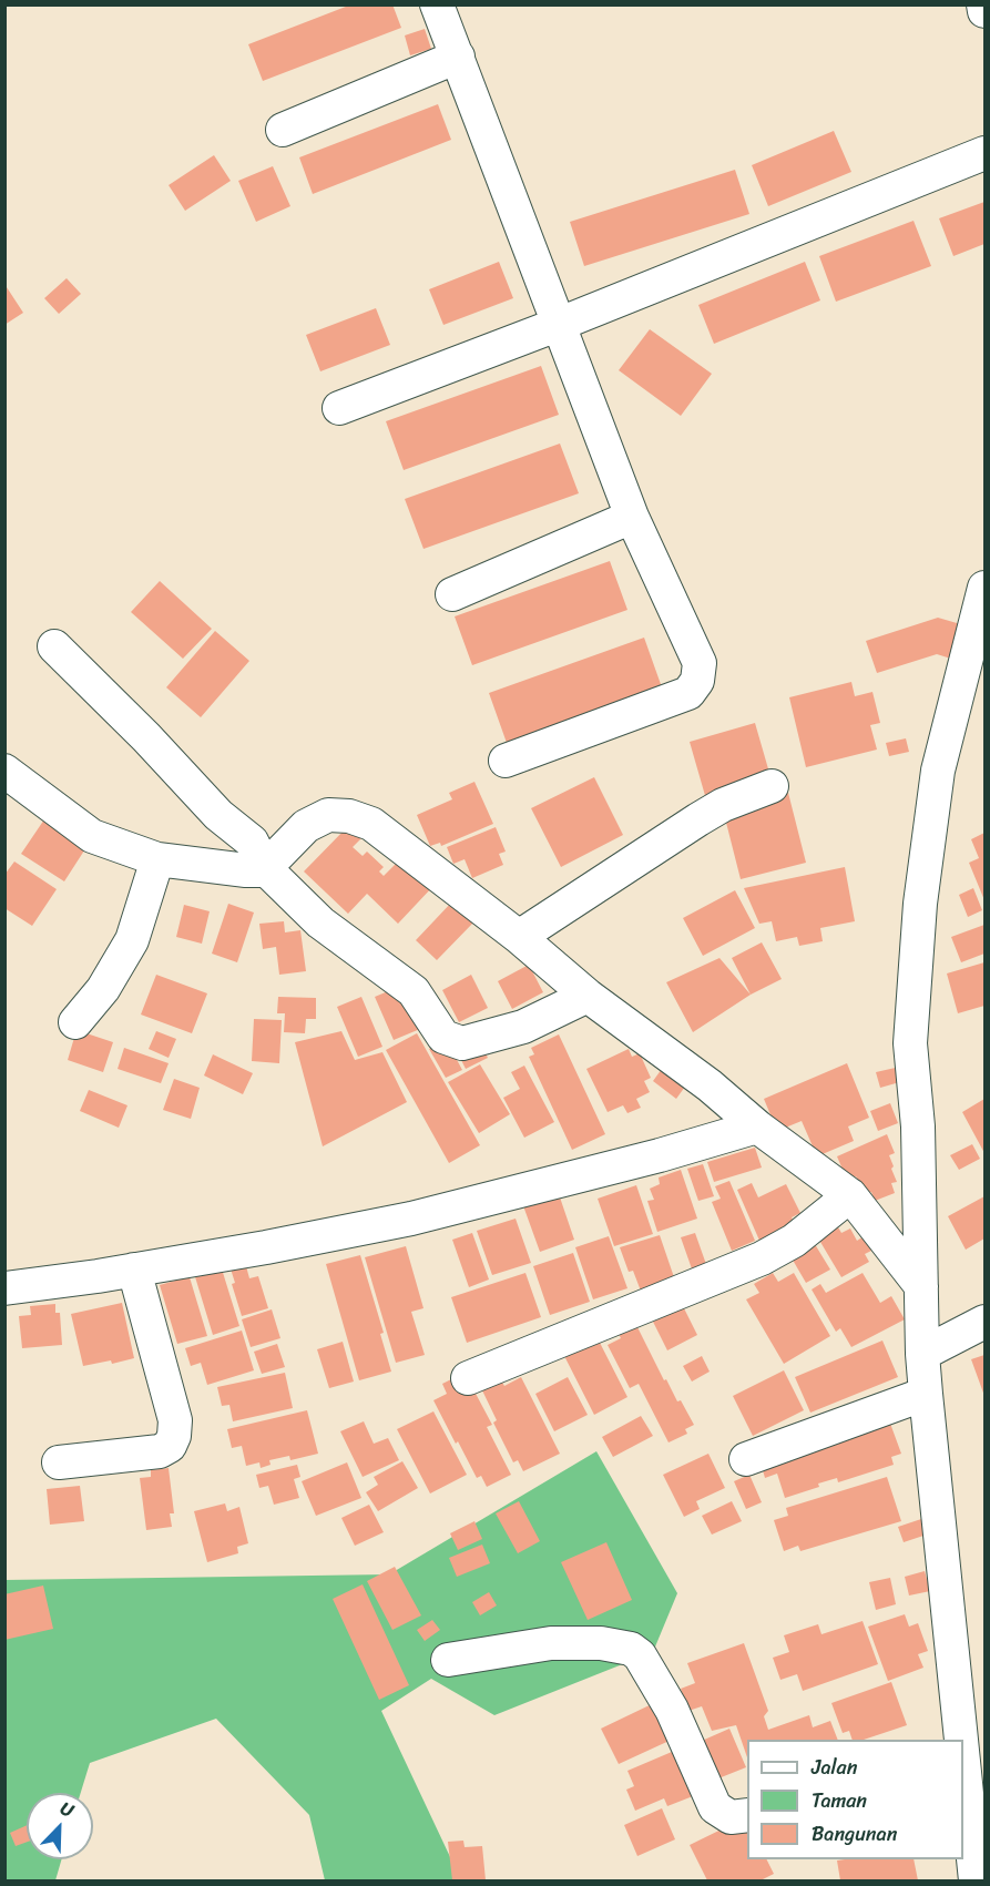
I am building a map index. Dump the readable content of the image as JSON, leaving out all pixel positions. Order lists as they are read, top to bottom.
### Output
{
  "legend": ["Jalan", "Taman", "Bangunan"],
  "north": "top right"
}
